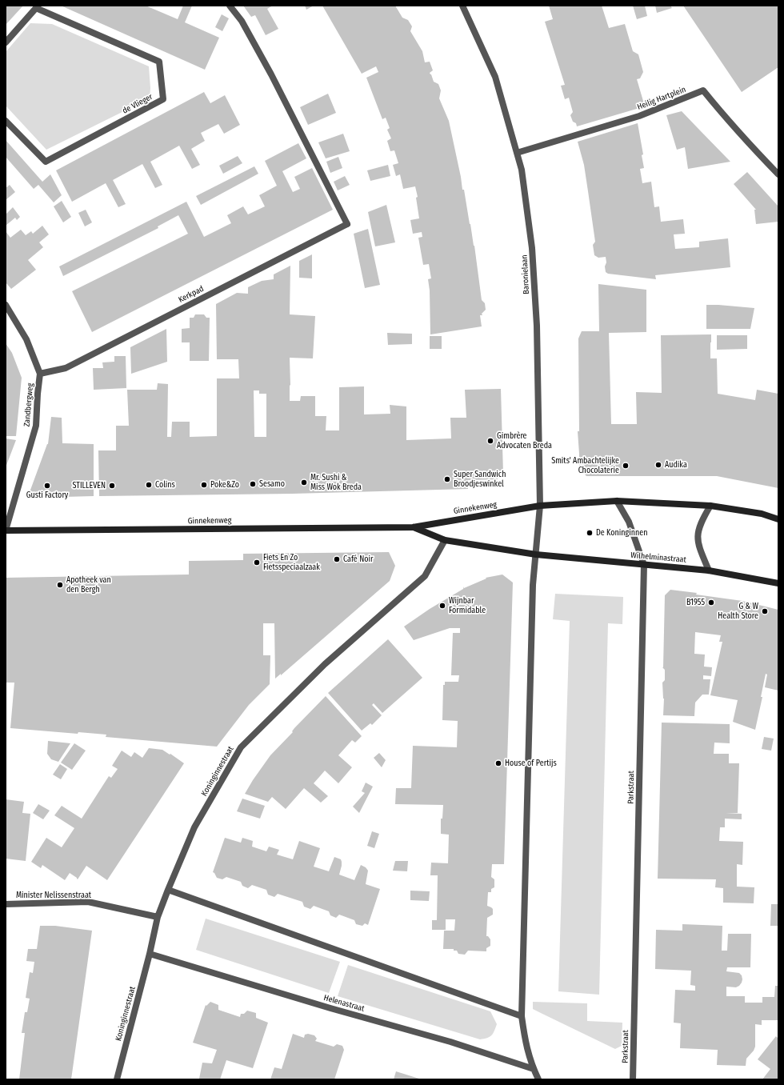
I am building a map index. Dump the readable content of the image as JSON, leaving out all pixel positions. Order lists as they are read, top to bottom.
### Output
{
  "streets": {
    "street": [
      "Heilig Hartplein",
      "de Vlieger",
      "Baronielaan",
      "Kerkpad",
      "Zandbergweg",
      "Ginnekenweg",
      "Wilhelminastraat",
      "Koninginnestraat",
      "Parkstraat",
      "Minister Nelissenstraat",
      "Helenastraat"
    ]
  },
  "crossings": [
    ["Heilig Hartplein", "Baronielaan"],
    ["Baronielaan", "Ginnekenweg"],
    ["Baronielaan", "Wilhelminastraat"],
    ["Kerkpad", "Zandbergweg"],
    ["Zandbergweg", "Ginnekenweg"],
    ["Ginnekenweg", "Wilhelminastraat"],
    ["Ginnekenweg", "Koninginnestraat"],
    ["Wilhelminastraat", "Parkstraat"],
    ["Koninginnestraat", "Minister Nelissenstraat"],
    ["Koninginnestraat", "Helenastraat"]
  ],
  "places": [
    "Gimbrère Advocaten Breda",
    "Audika",
    "Smits' Ambachtelijke Chocolaterie",
    "Super Sandwich Broodjeswinkel",
    "Mr. Sushi & Miss Wok Breda",
    "Sesamo",
    "Colins",
    "Poke&Zo",
    "Gusti Factory",
    "STILLEVEN",
    "De Koninginnen",
    "Café Noir",
    "Fiets En Zo Fietsspeciaalzaak",
    "Apotheek van den Bergh",
    "B1955",
    "Wijnbar Formidable",
    "G & W Health Store",
    "House of Pertijs"
  ]
}
